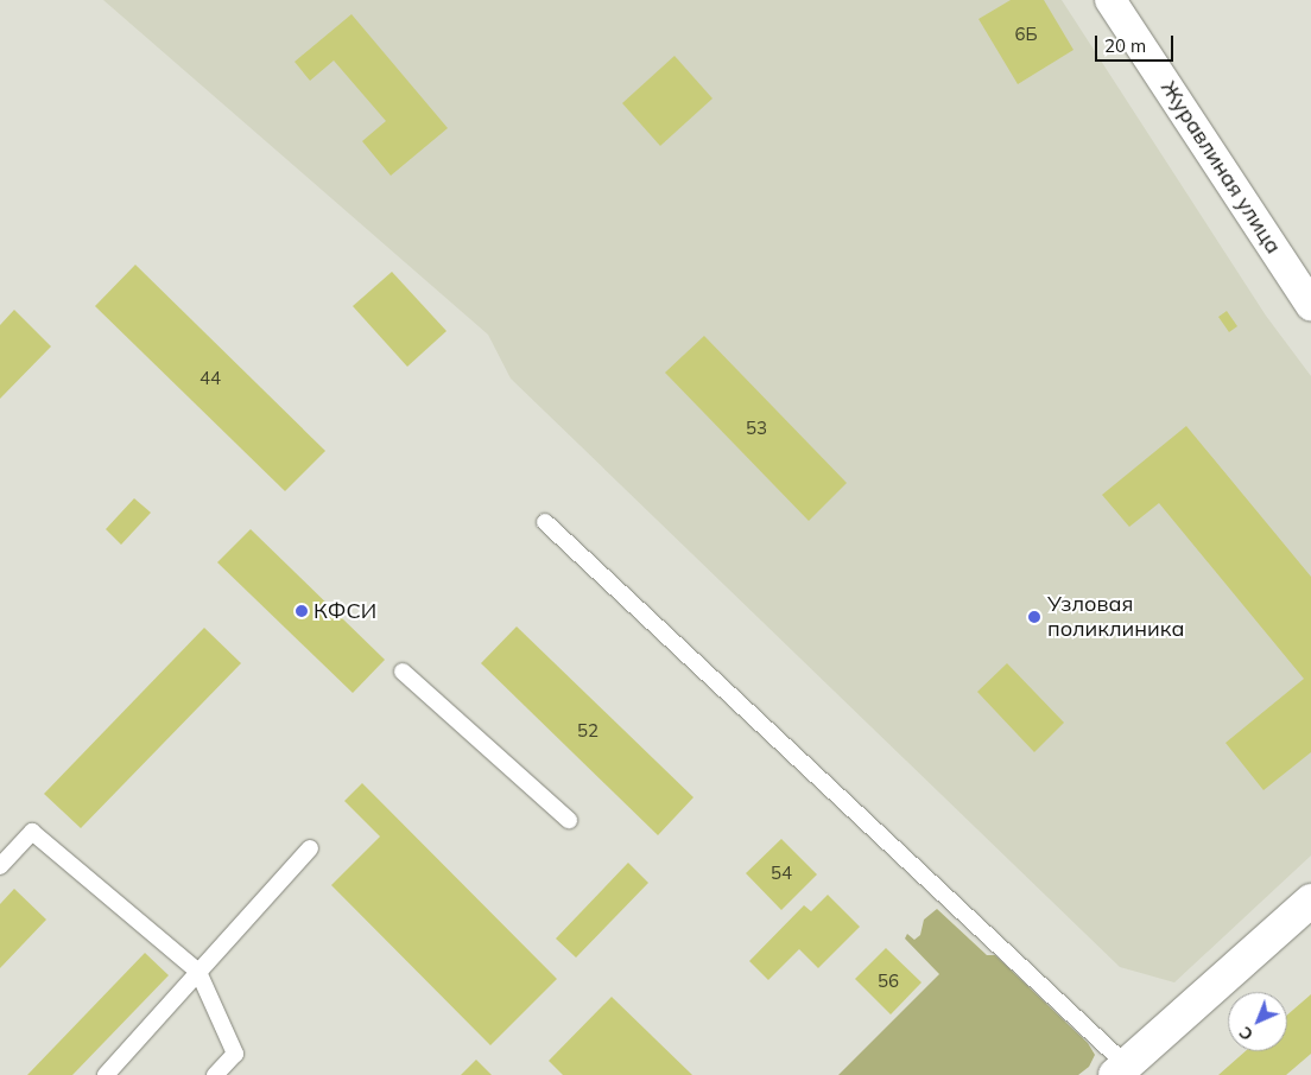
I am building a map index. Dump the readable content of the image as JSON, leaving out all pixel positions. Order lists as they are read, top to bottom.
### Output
{
  "streets": {
    "street": ["Журавлиная улица"]
  },
  "places": ["КФСИ", "Узловая поликлиника"],
  "house_numbers": [
    "6Б",
    "44",
    "53",
    "52",
    "54",
    "56"
  ],
  "scale_bar": "20 m",
  "north": "bottom left"
}
